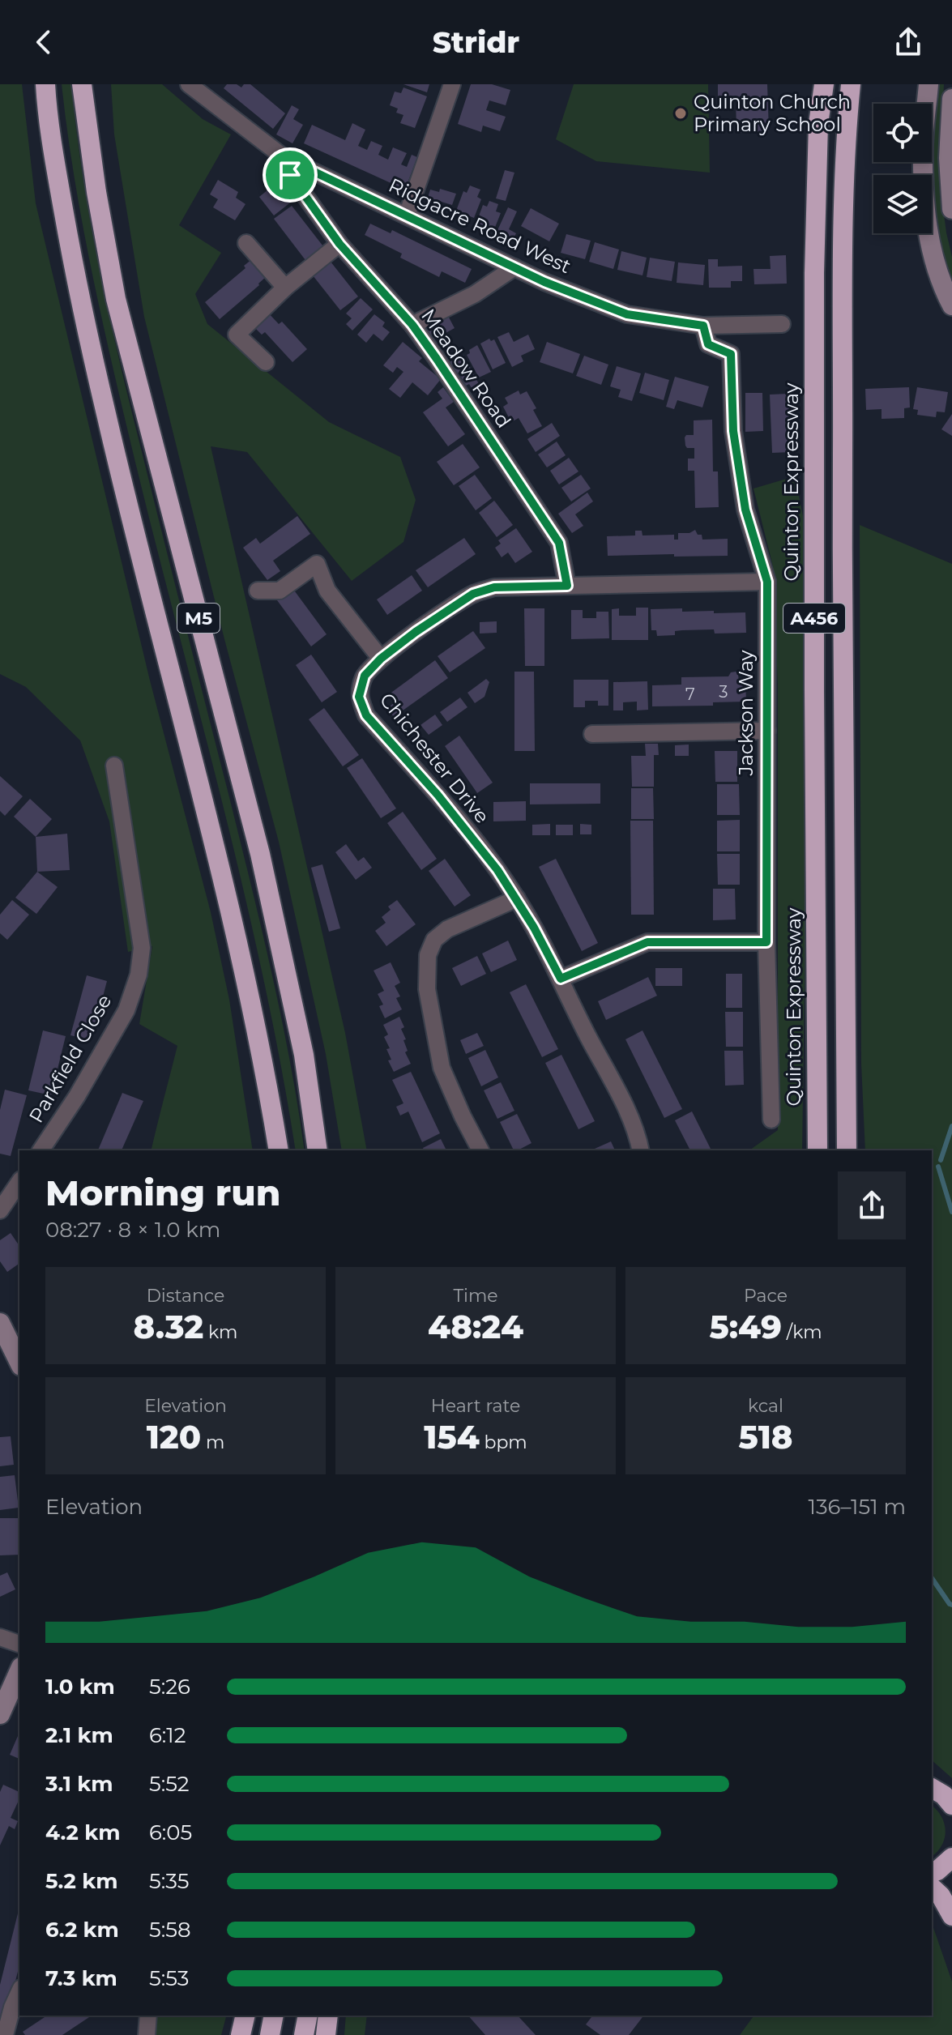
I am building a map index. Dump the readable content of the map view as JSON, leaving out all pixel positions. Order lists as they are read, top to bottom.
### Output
{
  "streets": {
    "highway": ["Quinton Expressway", "M5", "A456"],
    "street": [
      "Ridgacre Road West",
      "Meadow Road",
      "Jackson Way",
      "Chichester Drive",
      "Parkfield Close"
    ]
  },
  "crossings": [
    ["Ridgacre Road West", "Meadow Road"],
    ["Ridgacre Road West", "Jackson Way"],
    ["Meadow Road", "Chichester Drive"],
    ["Jackson Way", "Chichester Drive"]
  ],
  "places": ["Quinton Church Primary School"],
  "house_numbers": ["3", "7"],
  "page": {
    "header": "Stridr",
    "heading": ["Morning run", "08:27 · 8 × 1.0 km"],
    "stats": [
      ["Distance", "8.32 km"],
      ["Time", "48:24"],
      ["Pace", "5:49 /km"],
      ["Elevation", "120 m"],
      ["Heart rate", "154 bpm"],
      ["kcal", "518"]
    ],
    "chart": ["Elevation", "136–151 m"],
    "list": [
      {
        "name": "1.0 km",
        "note": "5:26"
      },
      {
        "name": "2.1 km",
        "note": "6:12"
      },
      {
        "name": "3.1 km",
        "note": "5:52"
      },
      {
        "name": "4.2 km",
        "note": "6:05"
      },
      {
        "name": "5.2 km",
        "note": "5:35"
      },
      {
        "name": "6.2 km",
        "note": "5:58"
      },
      {
        "name": "7.3 km",
        "note": "5:53"
      }
    ]
  }
}
